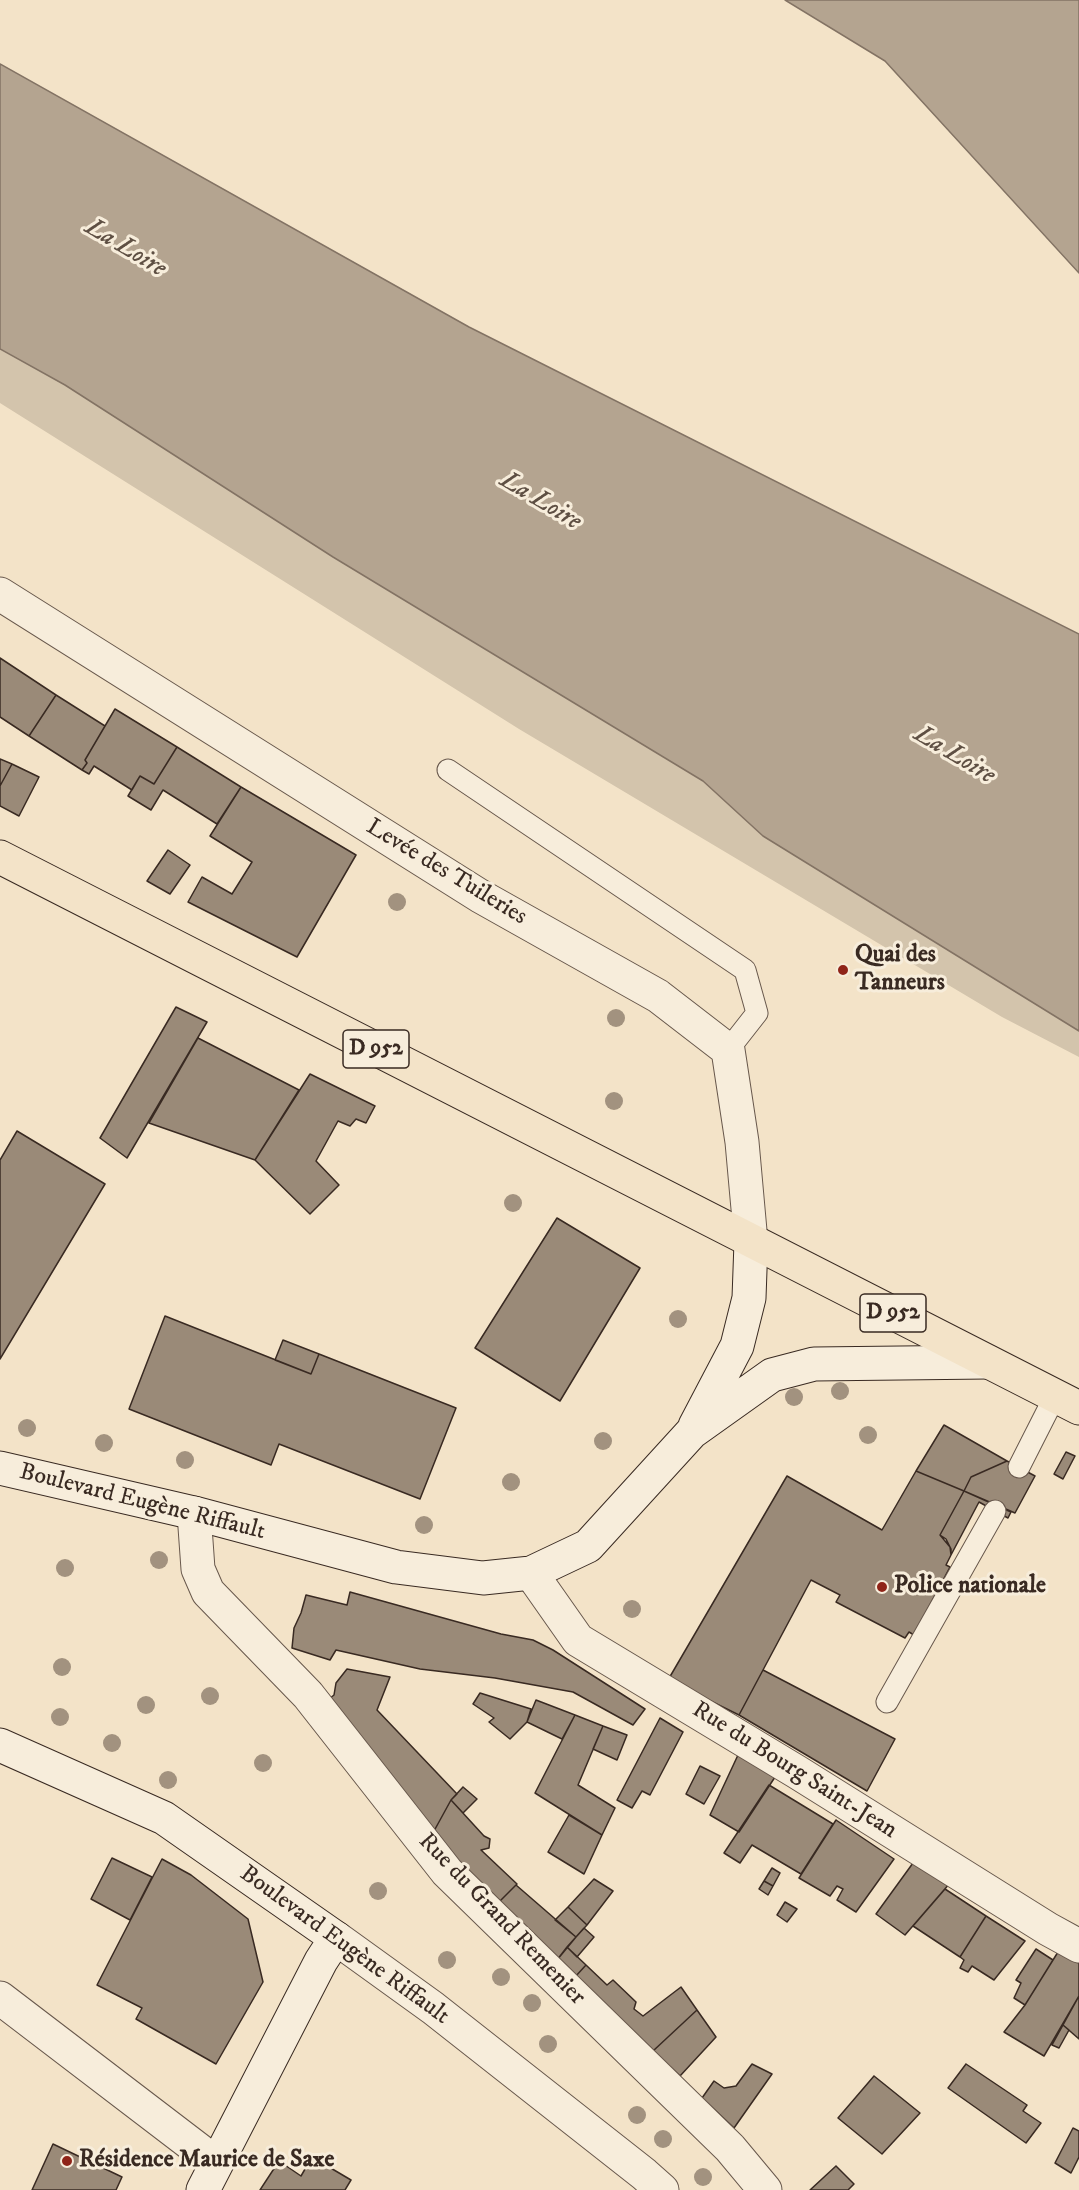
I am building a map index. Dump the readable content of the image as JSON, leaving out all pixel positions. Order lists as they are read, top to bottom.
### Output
{
  "streets": {
    "main road": ["D 952"],
    "street": [
      "Levée des Tuileries",
      "Boulevard Eugène Riffault",
      "Rue du Bourg Saint-Jean",
      "Rue du Grand Remenier"
    ]
  },
  "crossings": [
    ["D 952", "Boulevard Eugène Riffault"],
    ["Boulevard Eugène Riffault", "Rue du Bourg Saint-Jean"],
    ["Boulevard Eugène Riffault", "Rue du Grand Remenier"]
  ],
  "water": ["La Loire"],
  "places": ["Quai des Tanneurs", "Police nationale", "Résidence Maurice de Saxe"]
}
